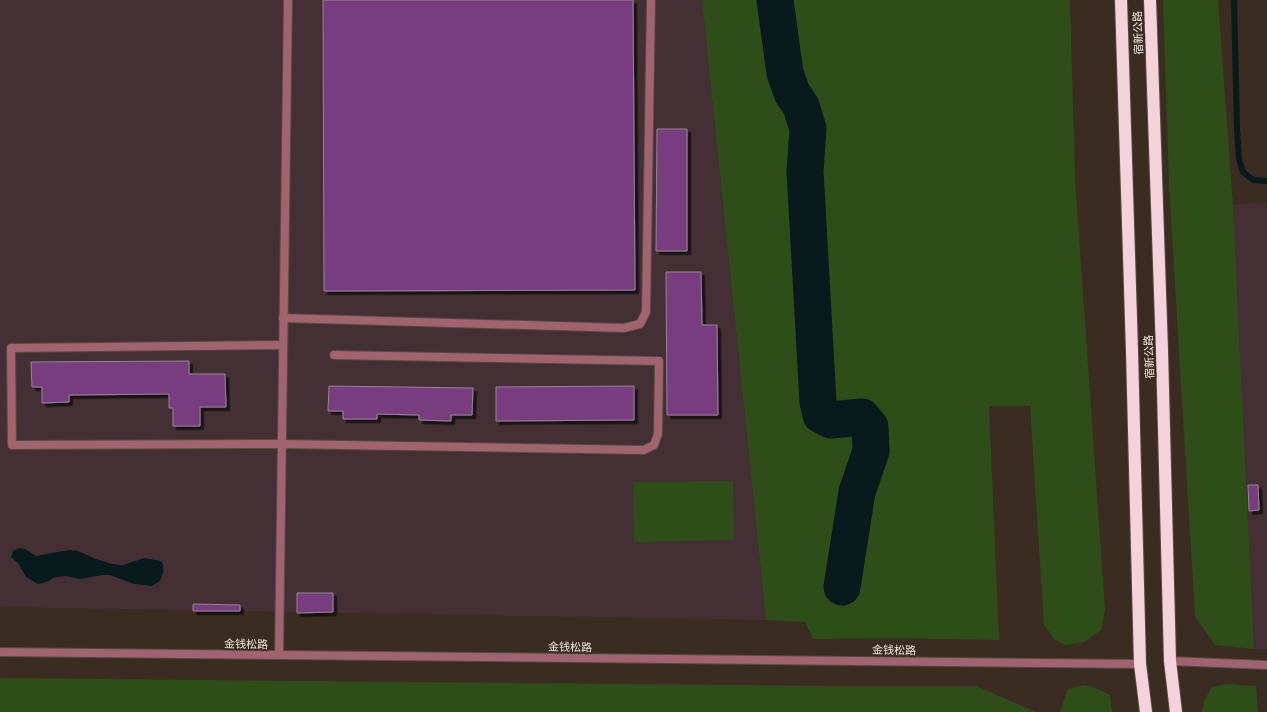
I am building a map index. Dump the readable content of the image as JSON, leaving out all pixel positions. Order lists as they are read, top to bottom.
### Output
{
  "streets": {
    "highway": ["宿新公路"],
    "street": ["金钱松路"]
  },
  "crossings": [
    ["宿新公路", "金钱松路"]
  ]
}
